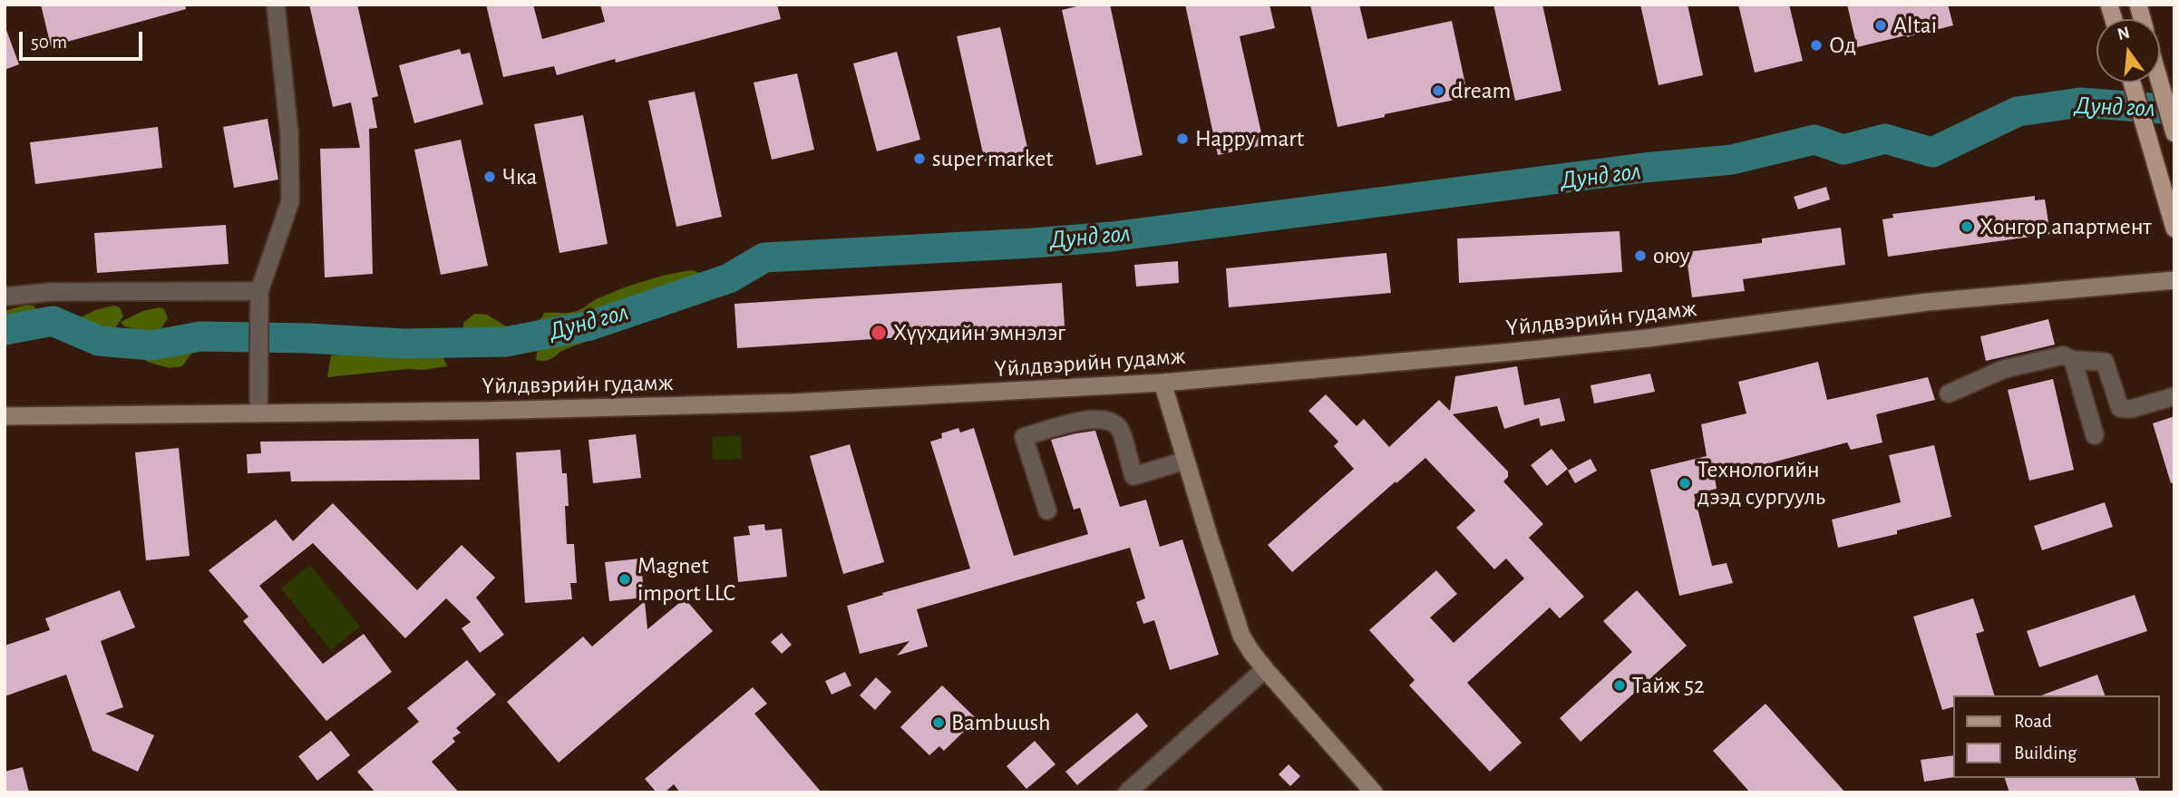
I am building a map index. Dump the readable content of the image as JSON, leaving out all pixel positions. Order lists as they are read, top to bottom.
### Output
{
  "streets": {
    "main road": ["Yйлдвэрийн гудамж"]
  },
  "water": ["Дунд гол"],
  "places": [
    "Altai",
    "Од",
    "dream",
    "Happy mart",
    "super market",
    "Чка",
    "Хонгор апартмент",
    "оюу",
    "Хүүхдийн эмнэлэг",
    "Технологийн дээд сургууль",
    "Magnet import LLC",
    "Тайж 52",
    "Bambuush"
  ],
  "legend": ["Road", "Building"],
  "scale_bar": "50 m",
  "north": "top"
}
